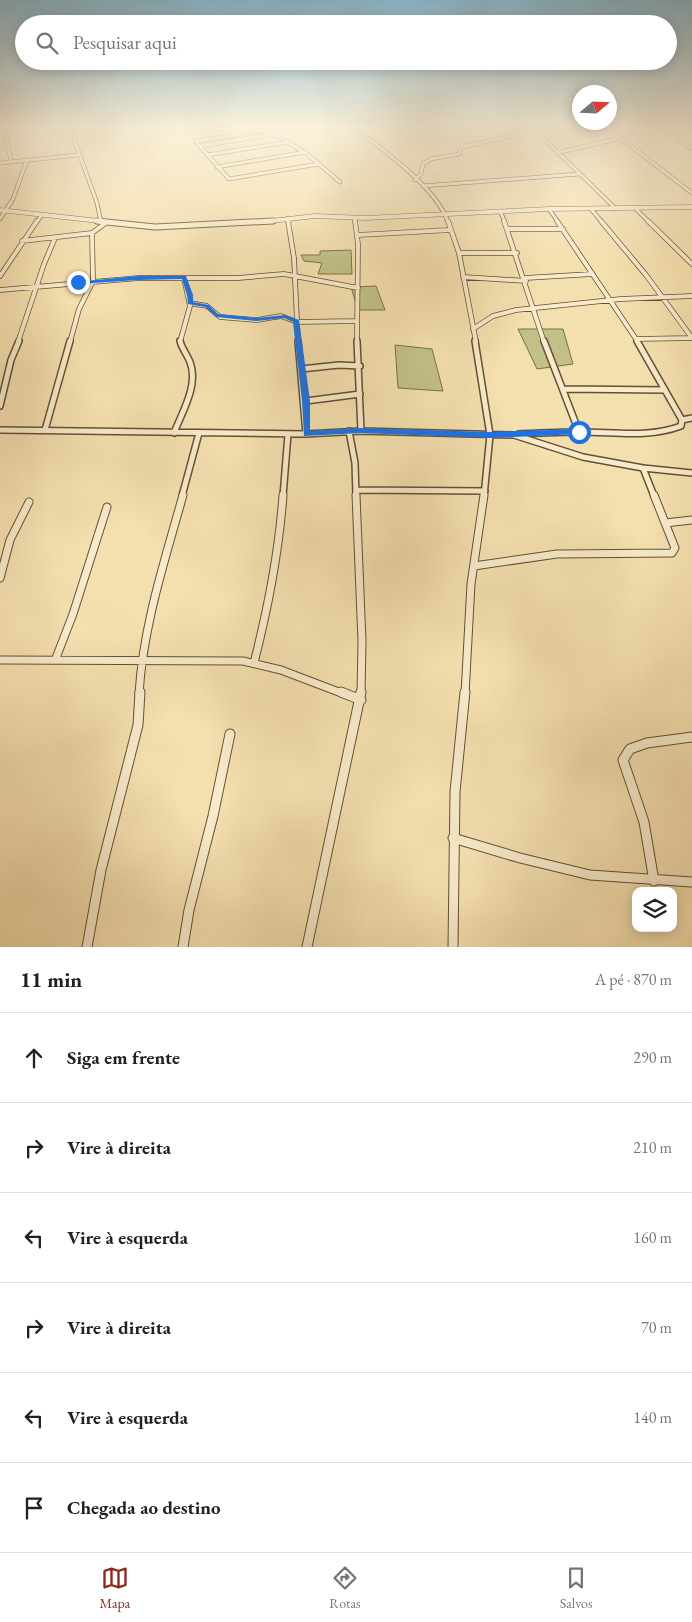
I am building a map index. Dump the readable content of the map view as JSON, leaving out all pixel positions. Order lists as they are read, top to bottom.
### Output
{
  "north": "right",
  "page": {
    "search": "Pesquisar aqui",
    "heading": ["11 min", "A pé · 870 m"],
    "list": [
      ["Siga em frente", "290 m"],
      ["Vire à direita", "210 m"],
      ["Vire à esquerda", "160 m"],
      ["Vire à direita", "70 m"],
      ["Vire à esquerda", "140 m"],
      "Chegada ao destino"
    ],
    "nav": ["Mapa", "Rotas", "Salvos"]
  }
}
